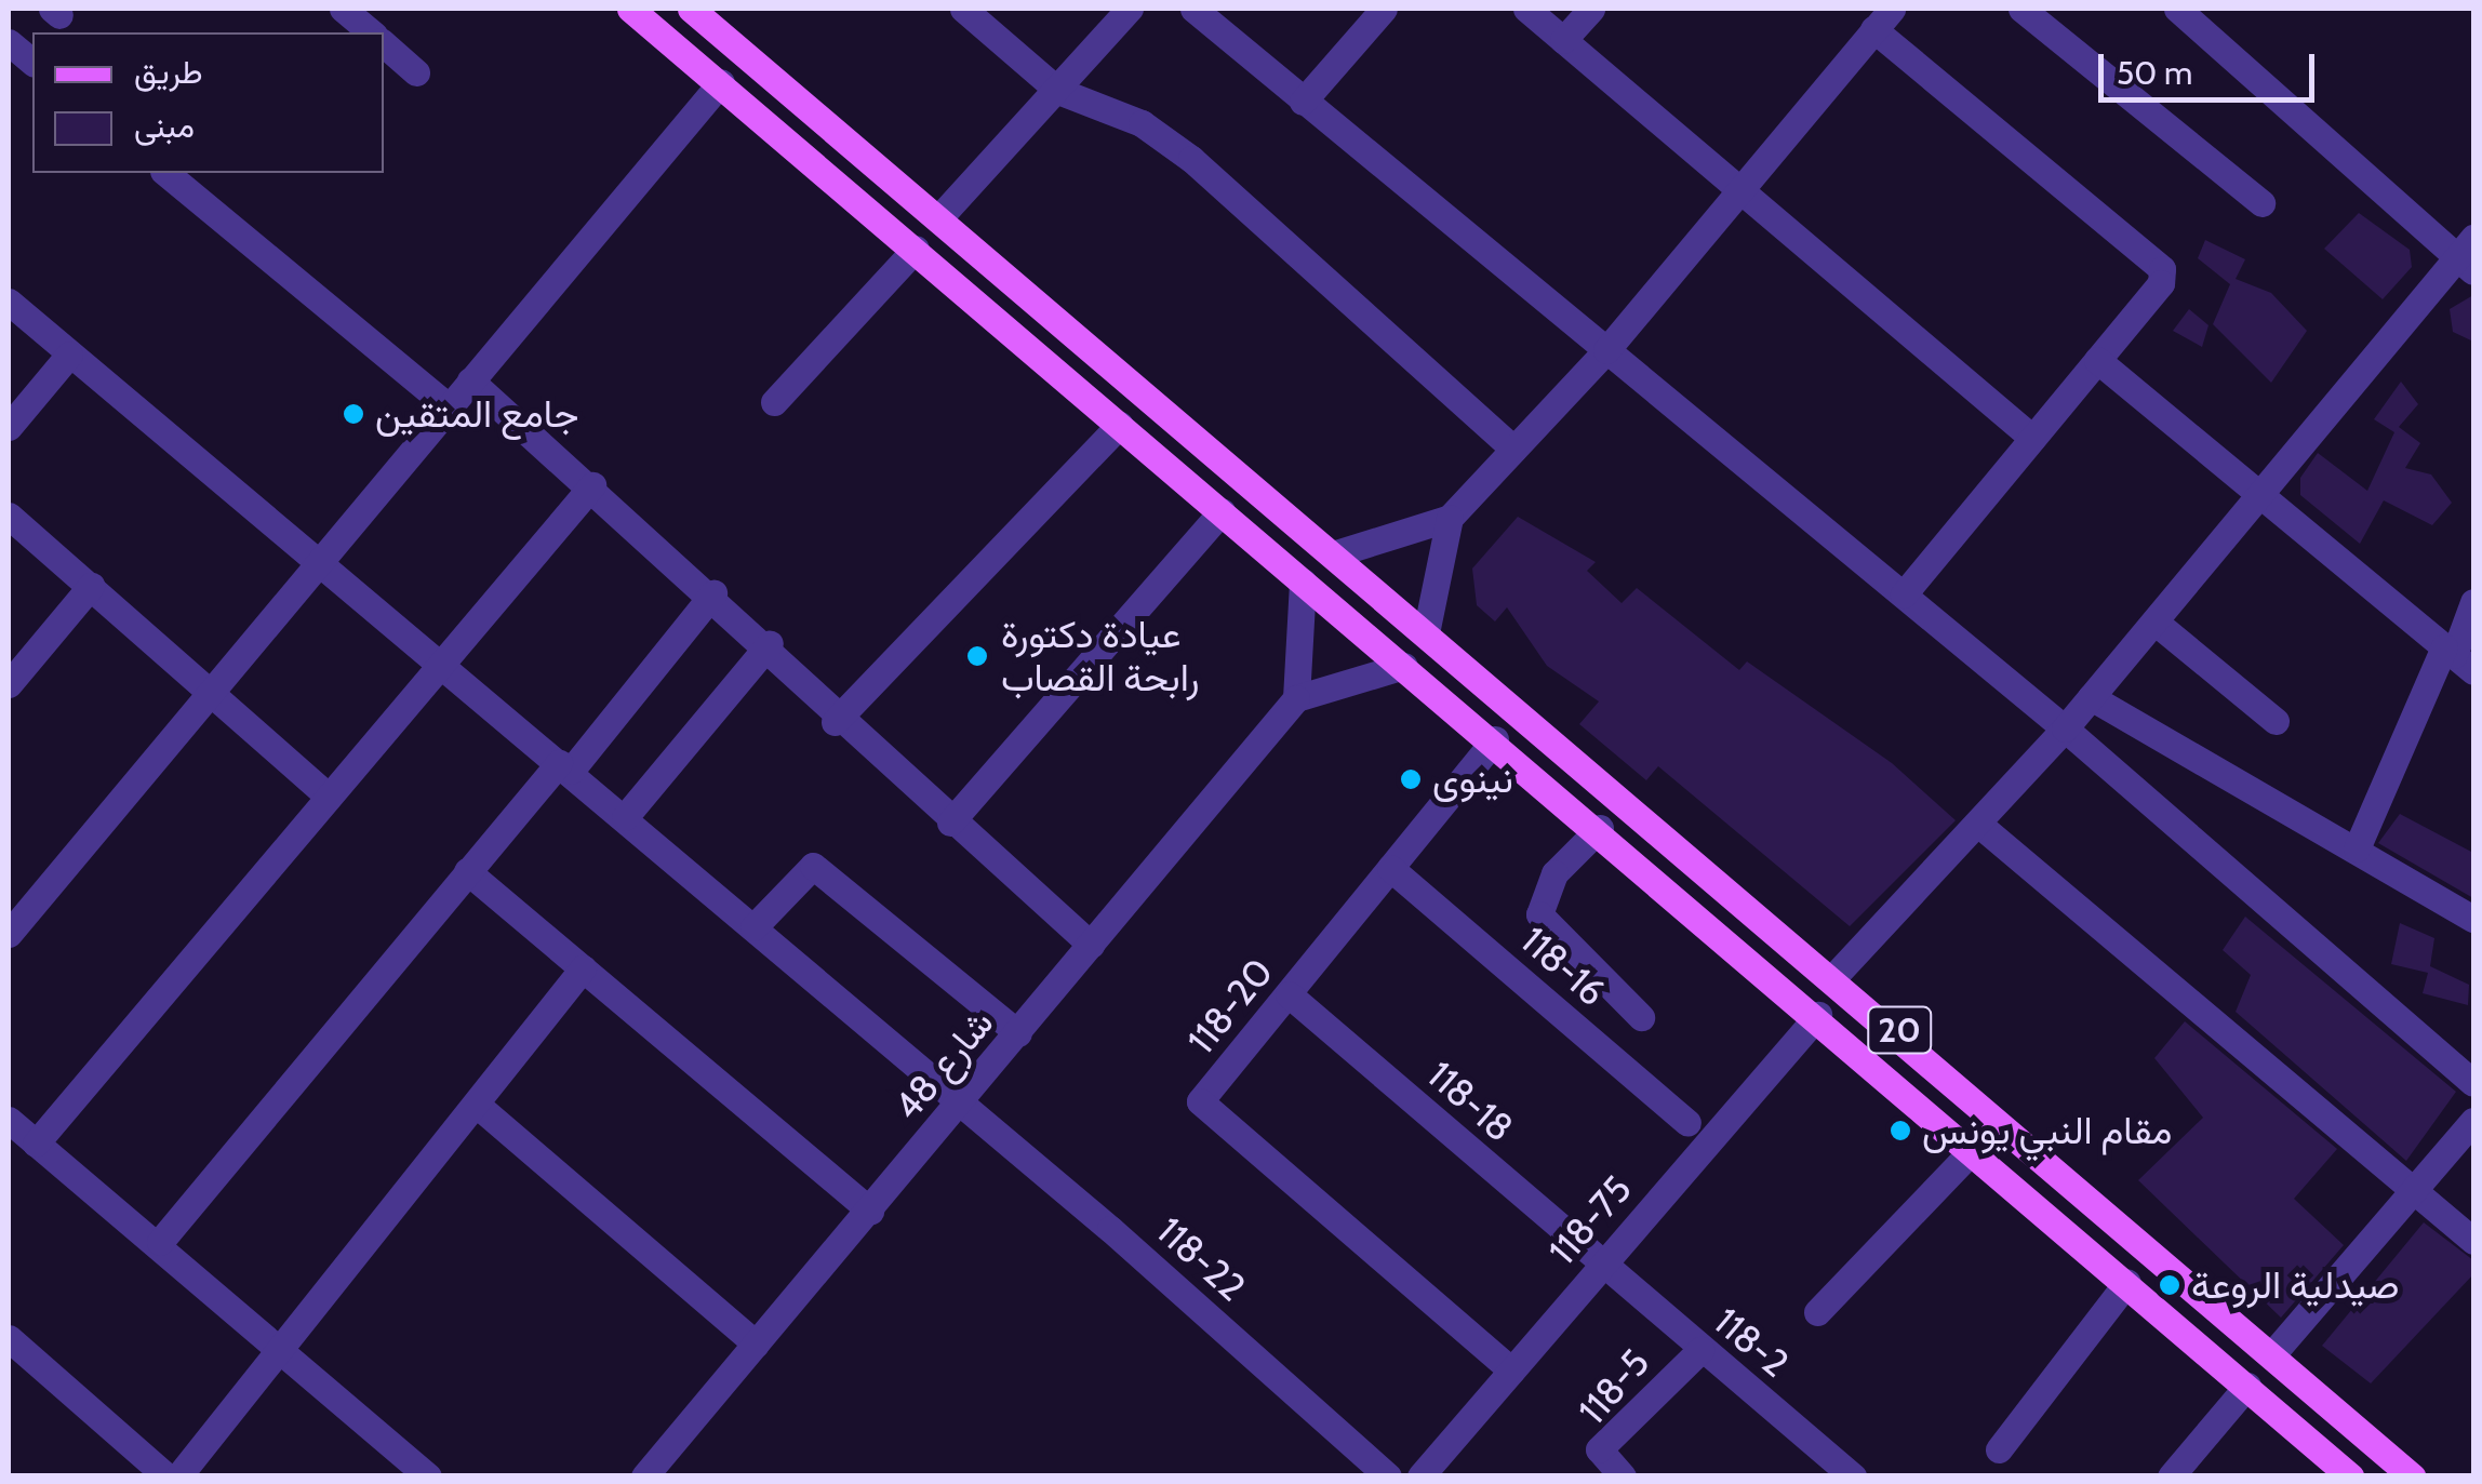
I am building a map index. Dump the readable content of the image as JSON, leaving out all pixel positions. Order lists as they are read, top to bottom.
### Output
{
  "streets": {
    "main road": ["20"],
    "street": [
      "118-16",
      "118-20",
      "شارع 48",
      "118-18",
      "118-75",
      "118-22",
      "118-2",
      "118-5"
    ]
  },
  "crossings": [
    ["118-16", "118-20"],
    ["118-20", "20"],
    ["118-20", "118-18"],
    ["118-20", "118-75"],
    ["20", "118-75"],
    ["شارع 48", "118-22"],
    ["118-18", "118-75"],
    ["118-18", "118-2"],
    ["118-75", "118-2"],
    ["118-2", "118-5"]
  ],
  "places": [
    "جامع المتقين",
    "عيادة دكتورة رابحة القصاب",
    "نينوى",
    "مقام النبي يونس",
    "صيدلية الروعة"
  ],
  "legend": ["طريق", "مبنى"],
  "scale_bar": "50 m"
}
